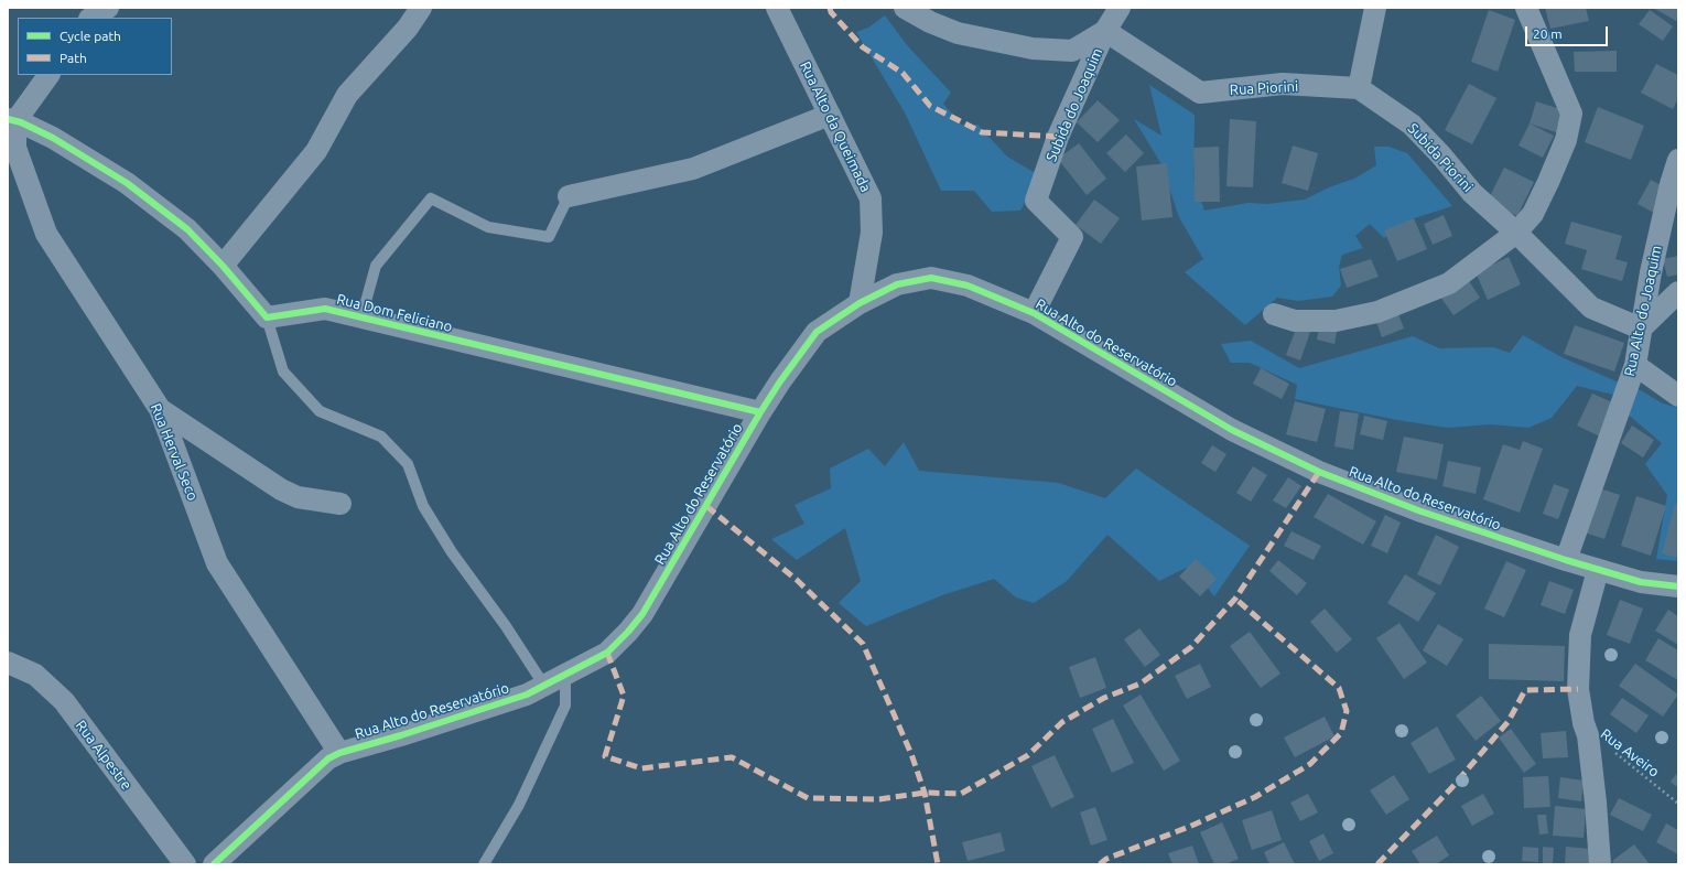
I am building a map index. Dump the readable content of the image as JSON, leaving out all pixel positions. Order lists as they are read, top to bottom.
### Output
{
  "streets": {
    "street": [
      "Rua Piorini",
      "Subida do Joaquim",
      "Rua Alto da Queimada",
      "Subida Piorini",
      "Rua Alto do Joaquim",
      "Rua Dom Feliciano",
      "Rua Alto do Reservatório",
      "Rua Herval Seco",
      "Rua Alpestre"
    ],
    "path": ["Rua Aveiro"]
  },
  "crossings": [
    ["Rua Piorini", "Subida do Joaquim"],
    ["Rua Piorini", "Subida Piorini"],
    ["Subida do Joaquim", "Rua Alto do Reservatório"],
    ["Rua Alto da Queimada", "Rua Alto do Reservatório"],
    ["Subida Piorini", "Rua Alto do Joaquim"],
    ["Rua Alto do Joaquim", "Rua Alto do Reservatório"],
    ["Rua Dom Feliciano", "Rua Alto do Reservatório"],
    ["Rua Alto do Reservatório", "Rua Herval Seco"]
  ],
  "legend": ["Cycle path", "Path"],
  "scale_bar": "20 m"
}
